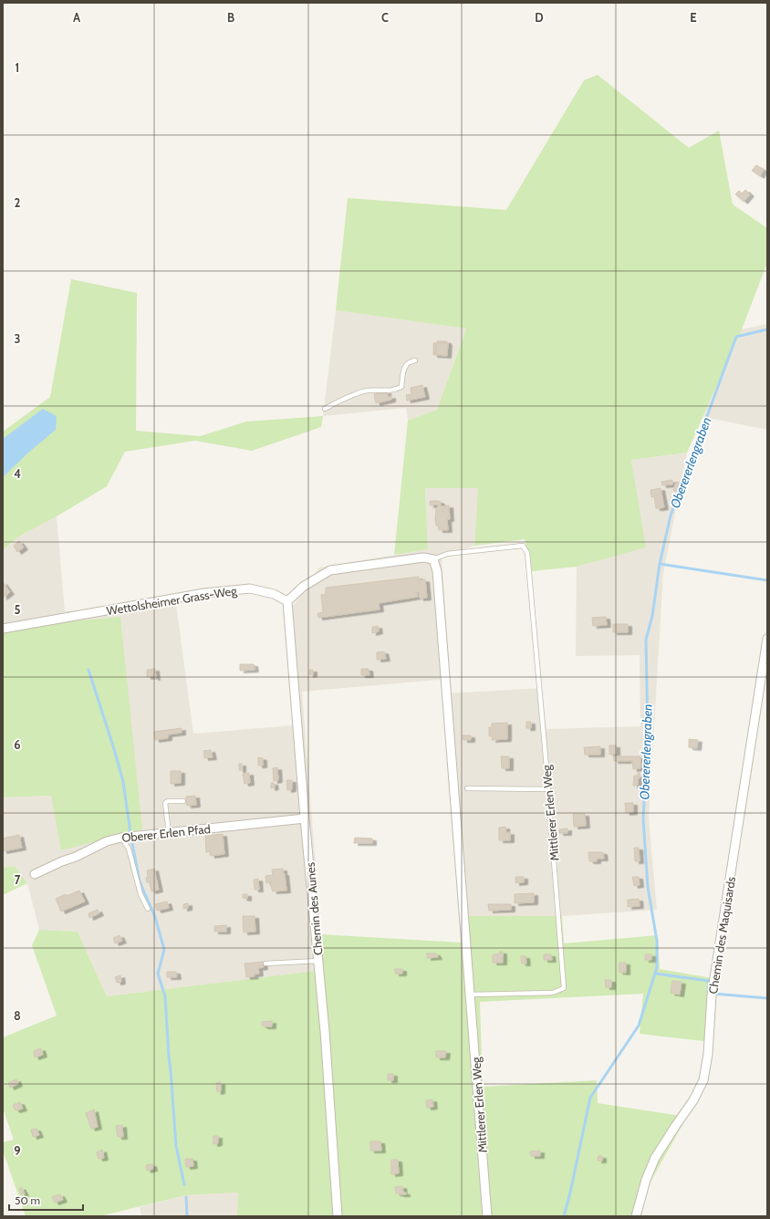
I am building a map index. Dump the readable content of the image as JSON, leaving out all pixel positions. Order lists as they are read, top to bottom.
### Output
{
  "streets": {
    "street": [
      "Wettolsheimer Grass-Weg",
      "Mittlerer Erlen Weg",
      "Oberer Erlen Pfad",
      "Chemin des Aunes",
      "Chemin des Maquisards"
    ]
  },
  "crossings": [
    ["Wettolsheimer Grass-Weg", "Chemin des Aunes"],
    ["Oberer Erlen Pfad", "Chemin des Aunes"]
  ],
  "water": ["Oberererlengraben"],
  "scale_bar": "50 m",
  "grid": {
    "columns": [
      "A",
      "B",
      "C",
      "D",
      "E"
    ],
    "rows": [
      "1",
      "2",
      "3",
      "4",
      "5",
      "6",
      "7",
      "8",
      "9"
    ]
  }
}
